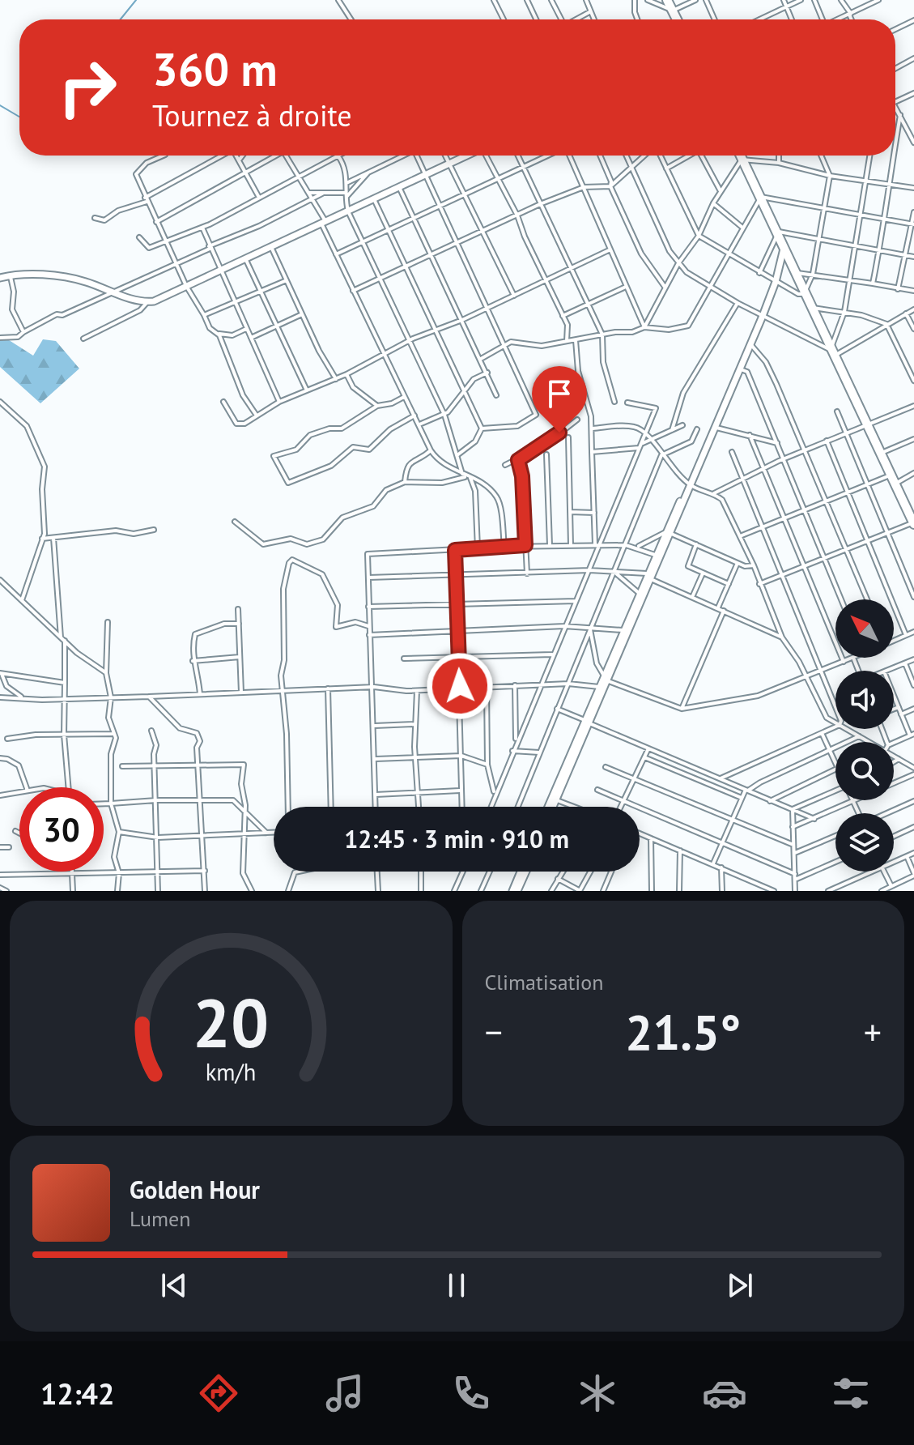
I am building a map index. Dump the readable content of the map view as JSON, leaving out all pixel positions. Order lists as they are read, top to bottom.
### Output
{
  "north": "top left",
  "page": {
    "turn": ["360 m", "Tournez à droite"],
    "limit": "30",
    "trip": "12:45 · 3 min · 910 m",
    "tile": "Climatisation",
    "heat": ["−", "21.5°", "+"],
    "song": ["Golden Hour", "Lumen"],
    "tabs": "12:42",
    "gauge": ["20", "km/h"]
  }
}
